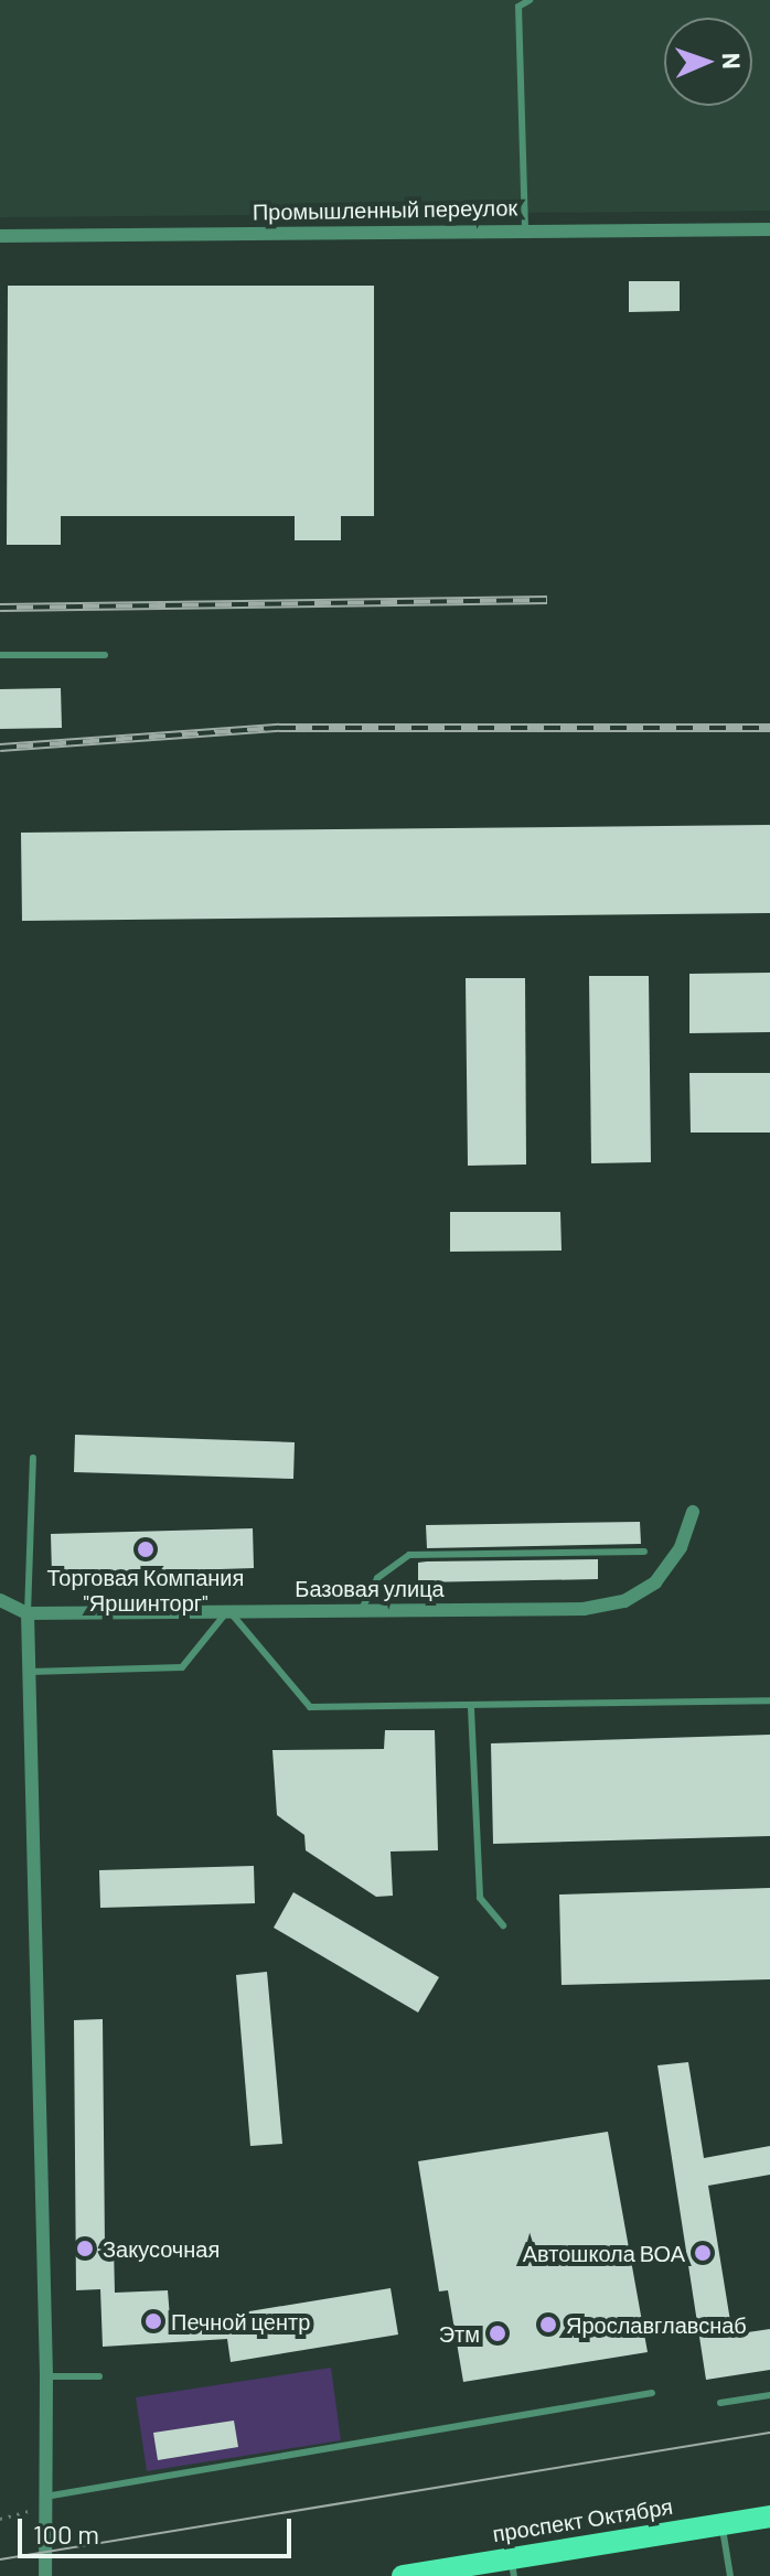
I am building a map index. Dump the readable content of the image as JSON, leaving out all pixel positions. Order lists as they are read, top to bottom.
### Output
{
  "streets": {
    "main road": ["проспект Октября"],
    "street": ["Промышленный переулок", "Базовая улица"]
  },
  "places": [
    "Торговая Компания \"Яршинторг\"",
    "Закусочная",
    "Автошкола ВОА",
    "Печной центр",
    "Ярославглавснаб",
    "Этм"
  ],
  "scale_bar": "100 m",
  "north": "right"
}
